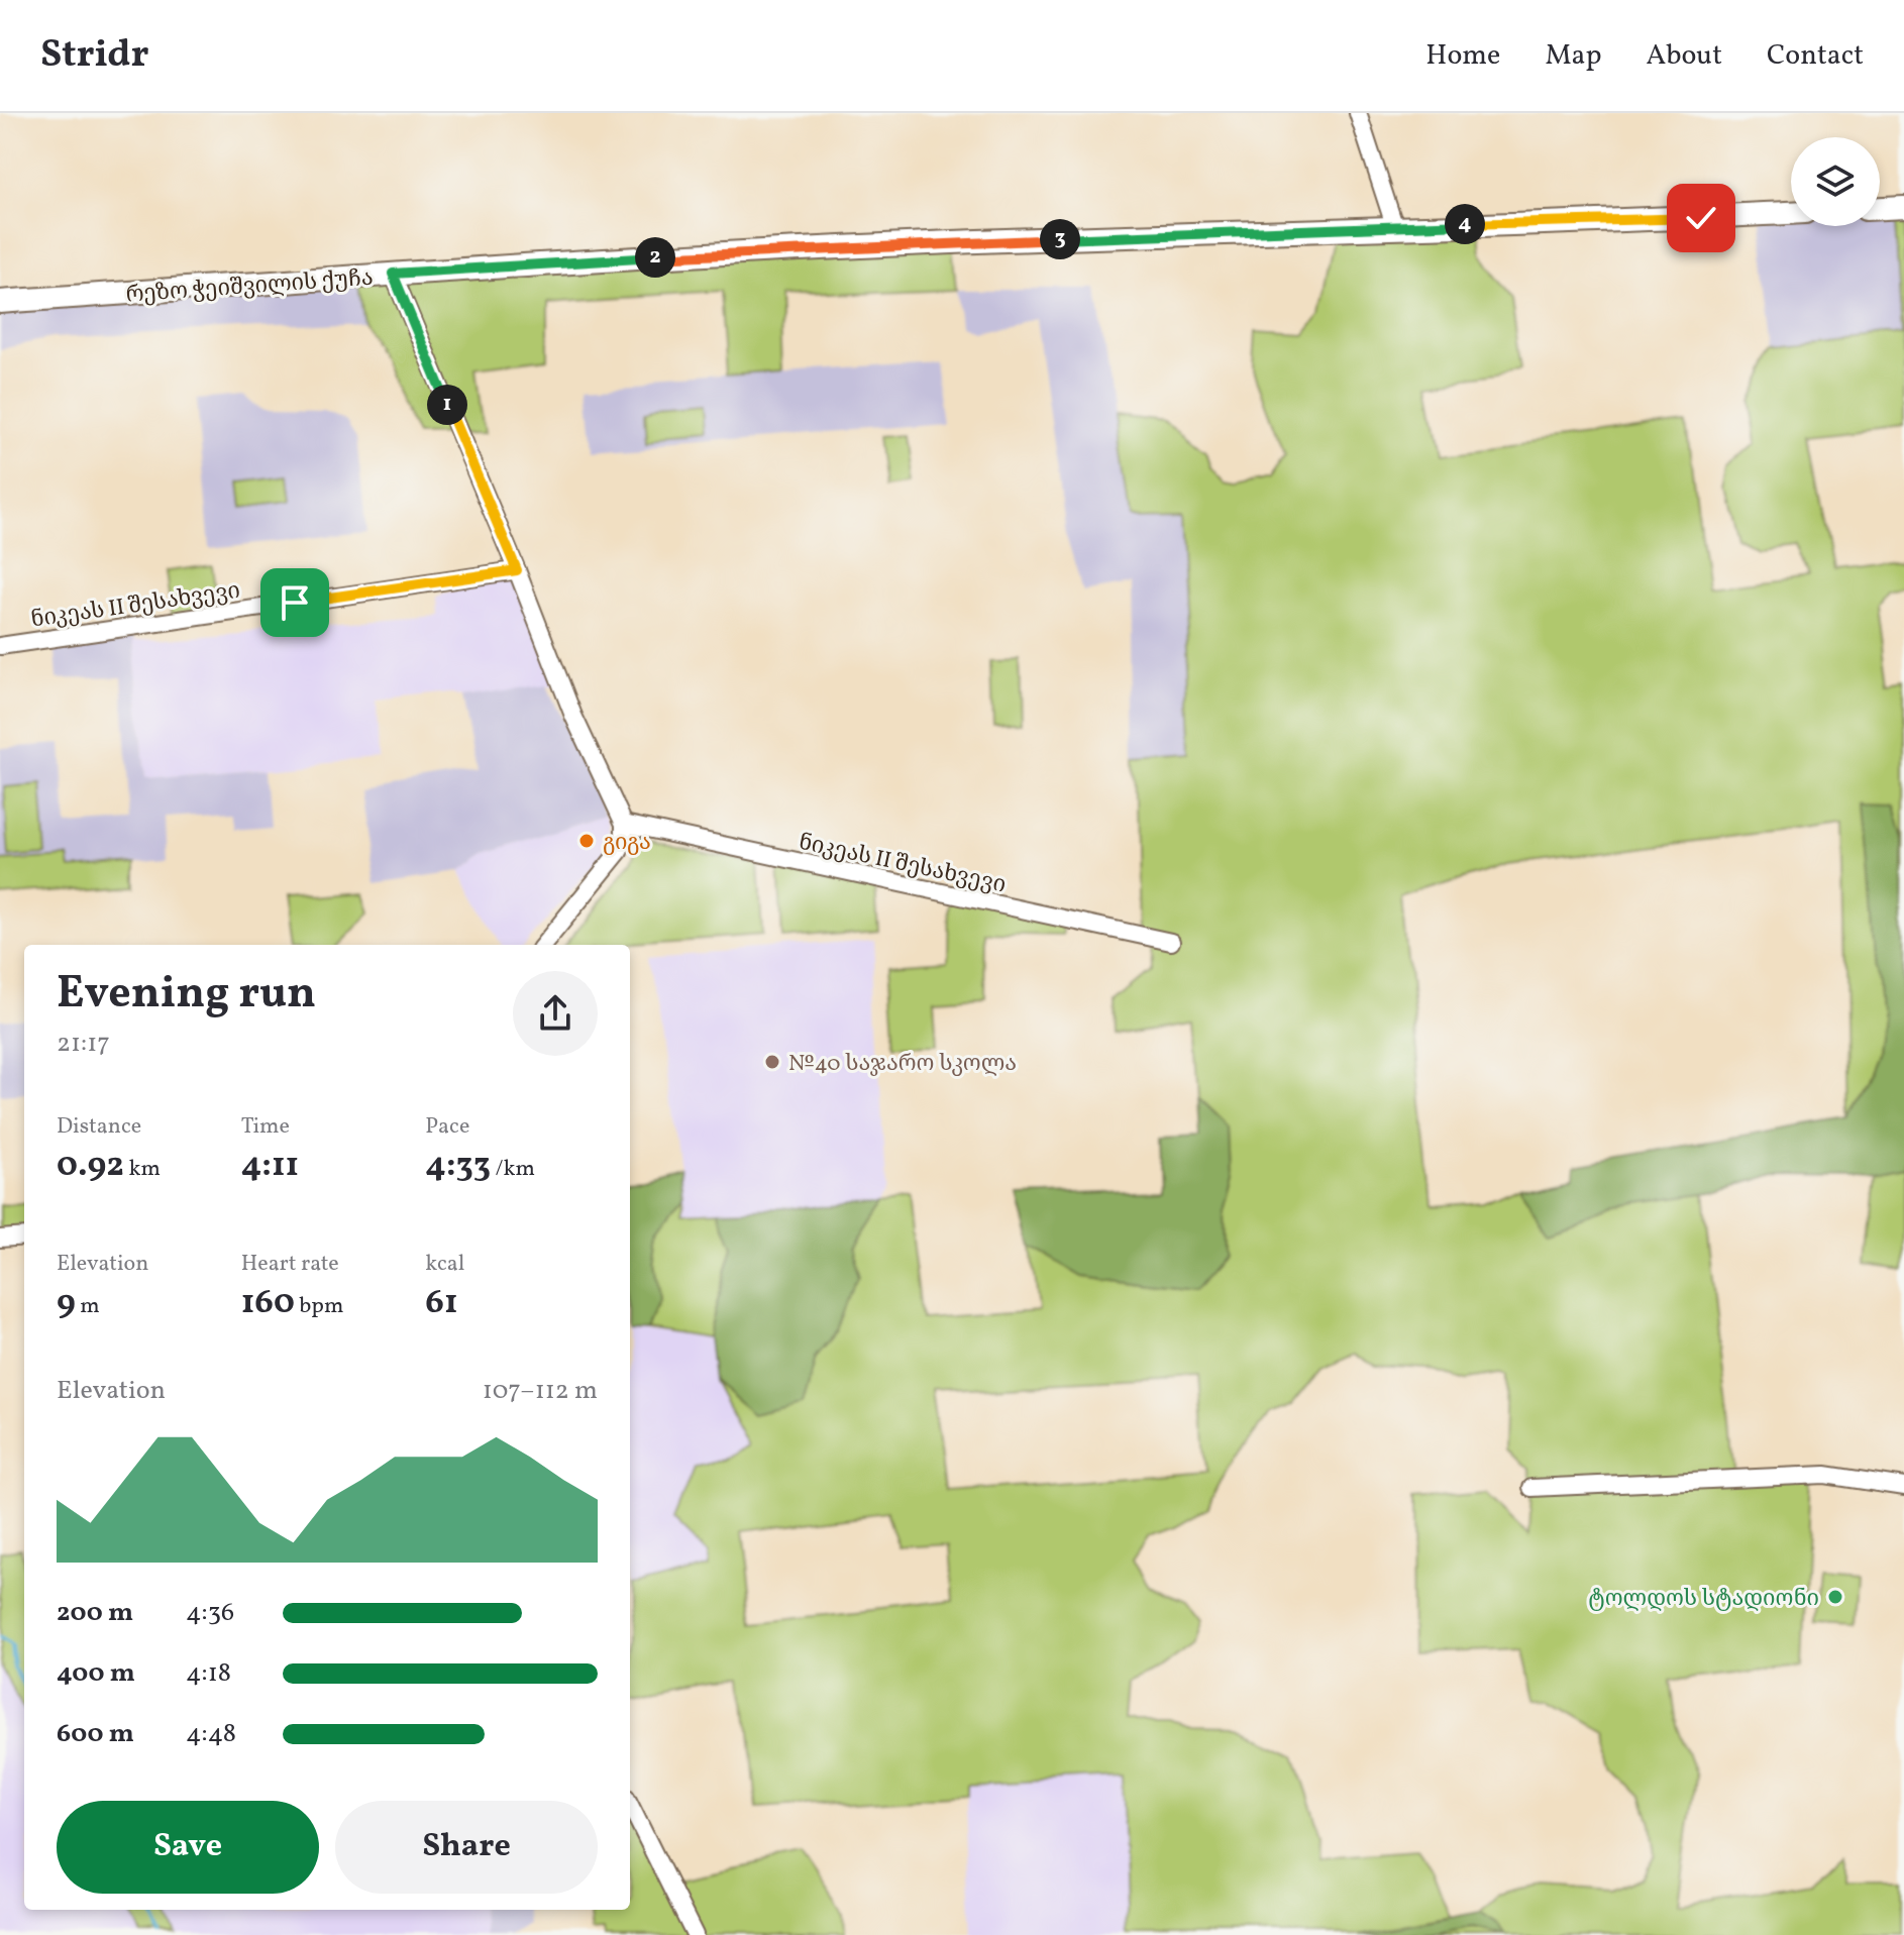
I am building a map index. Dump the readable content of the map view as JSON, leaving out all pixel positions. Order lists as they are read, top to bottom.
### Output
{
  "streets": {
    "main road": ["რეზო ჭეიშვილის ქუჩა"],
    "street": ["ნიკეას II შესახვევი"]
  },
  "places": ["გიგა", "№40 საჯარო სკოლა", "ტოლდოს სტადიონი"],
  "page": {
    "header": "Stridr",
    "nav": [
      "Home",
      "Map",
      "About",
      "Contact"
    ],
    "pins": [
      "4",
      "3",
      "2",
      "1"
    ],
    "heading": ["Evening run", "21:17"],
    "stats": [
      ["Distance", "0.92 km"],
      ["Time", "4:11"],
      ["Pace", "4:33 /km"],
      ["Elevation", "9 m"],
      ["Heart rate", "160 bpm"],
      ["kcal", "61"]
    ],
    "chart": ["Elevation", "107–112 m"],
    "list": [
      {
        "name": "200 m",
        "note": "4:36"
      },
      {
        "name": "400 m",
        "note": "4:18"
      },
      {
        "name": "600 m",
        "note": "4:48"
      }
    ],
    "buttons": ["Save", "Share"]
  }
}
